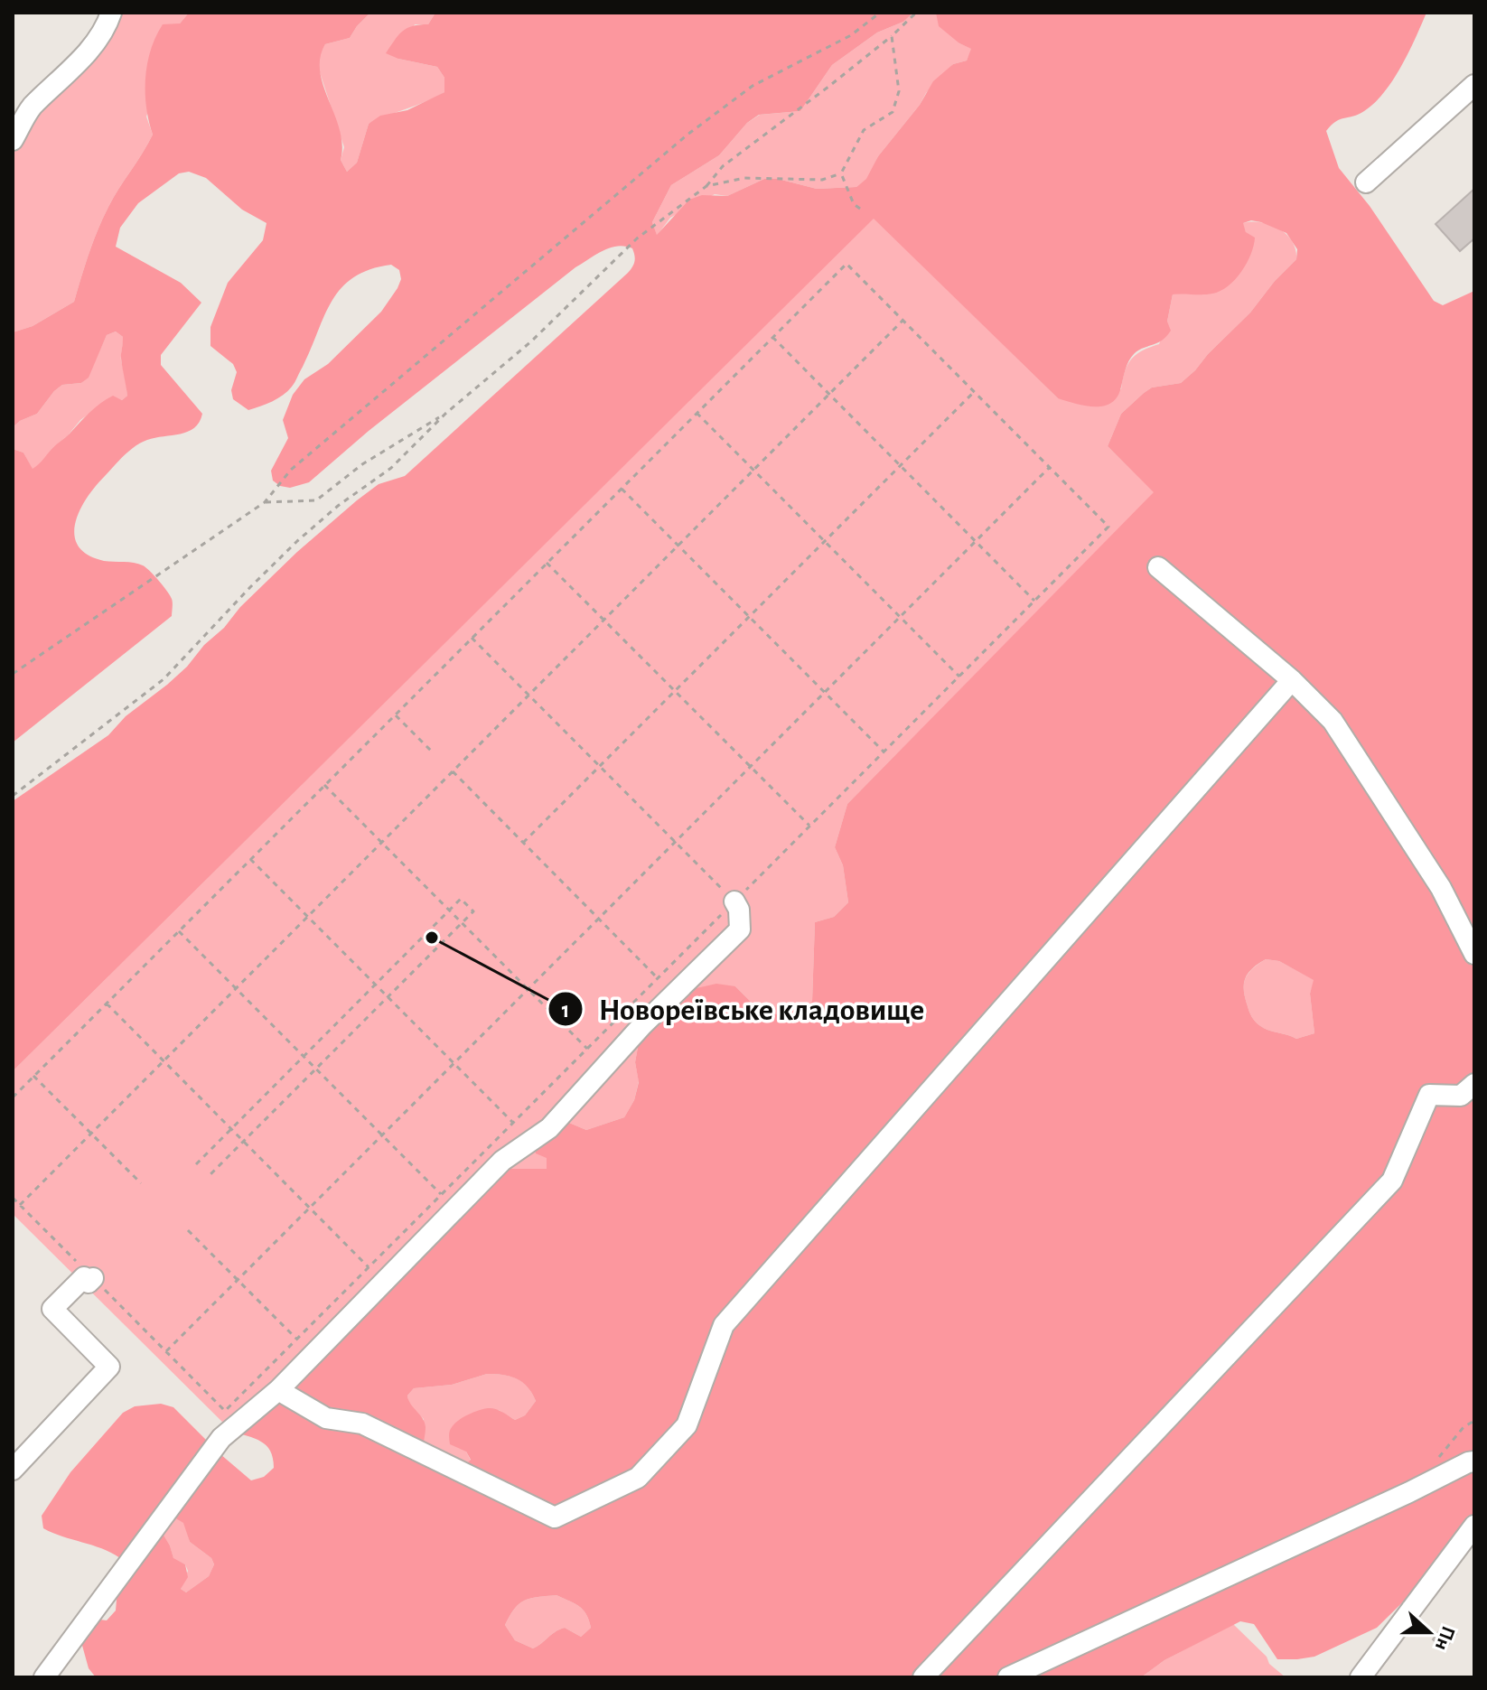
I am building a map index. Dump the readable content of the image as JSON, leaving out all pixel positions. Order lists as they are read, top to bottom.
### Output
{
  "places": ["Новореївське кладовище"],
  "north": "right"
}
